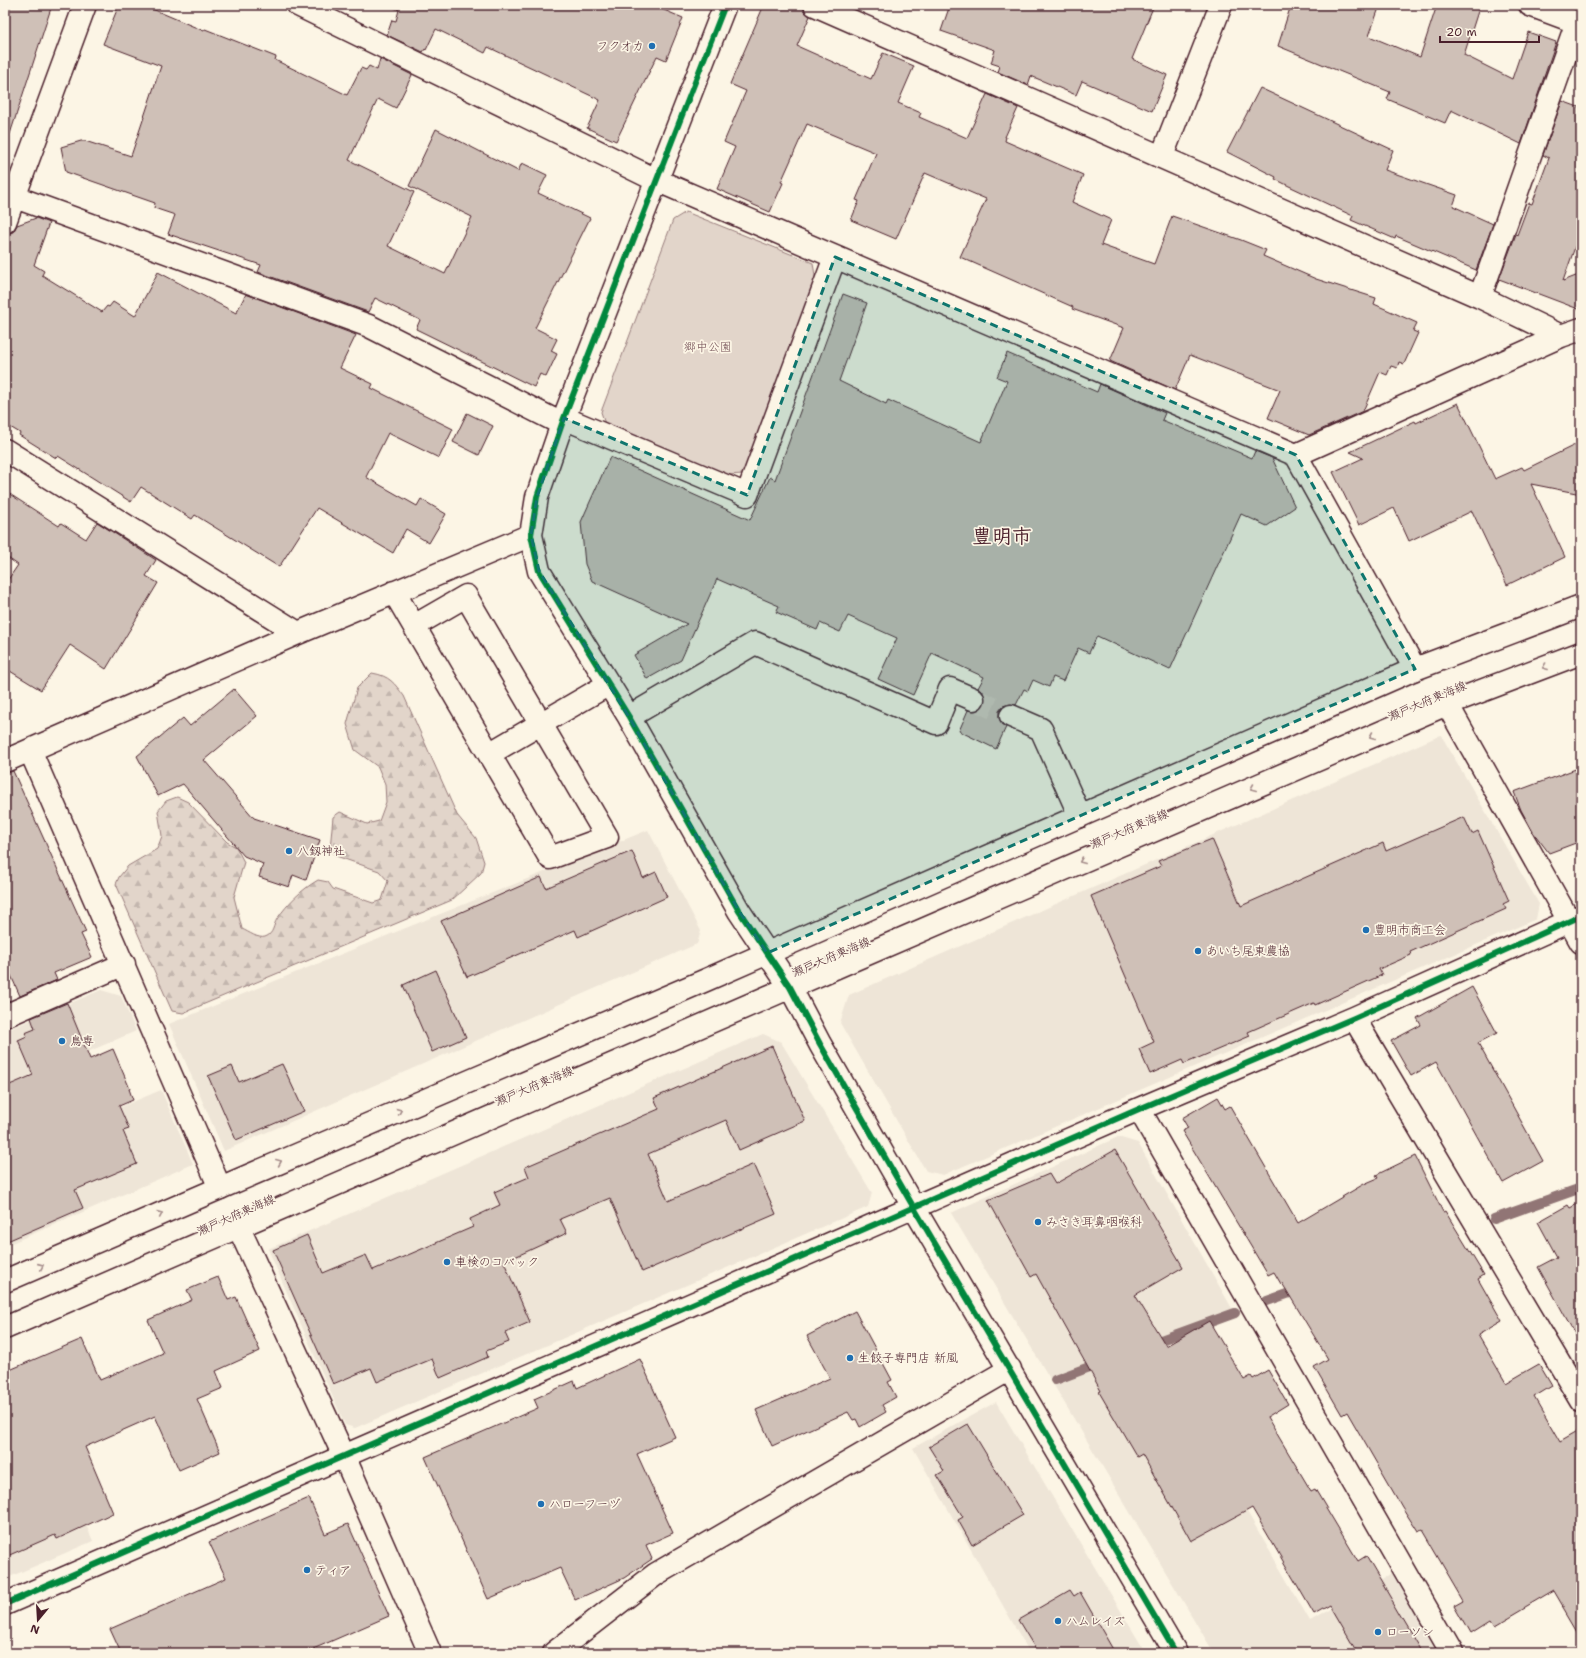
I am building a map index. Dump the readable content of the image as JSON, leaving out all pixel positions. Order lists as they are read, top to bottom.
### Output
{
  "streets": {
    "street": ["瀬戸大府東海線"]
  },
  "districts": ["豊明市"],
  "parks": ["郷中公園"],
  "places": [
    "フクオカ",
    "八釼神社",
    "豊明市商工会",
    "あいち尾東農協",
    "鳥専",
    "みさき耳鼻咽喉科",
    "車検のコバック",
    "生餃子専門店 新風",
    "ハローフーヅ",
    "ティア",
    "ハムレイズ",
    "ローソン"
  ],
  "scale_bar": "20 m",
  "north": "bottom"
}
